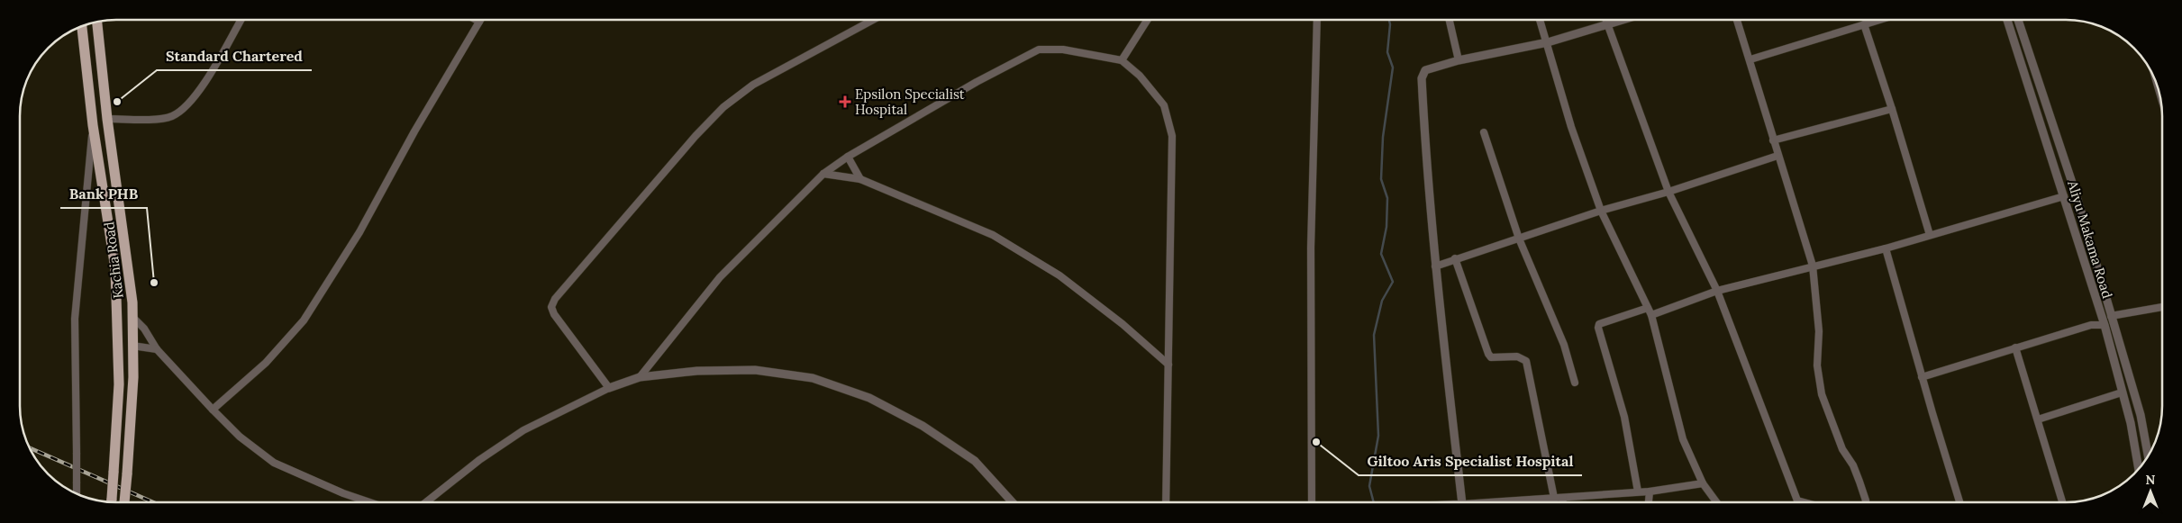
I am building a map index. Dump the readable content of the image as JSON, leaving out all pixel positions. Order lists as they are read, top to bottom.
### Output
{
  "streets": {
    "main road": ["Kachia Road"],
    "street": ["Aliyu Makama Road"]
  },
  "places": {
    "other": ["Standard Chartered", "Bank PHB", "Giltoo Aris Specialist Hospital"],
    "health": ["Epsilon Specialist Hospital"]
  },
  "north": "top"
}
